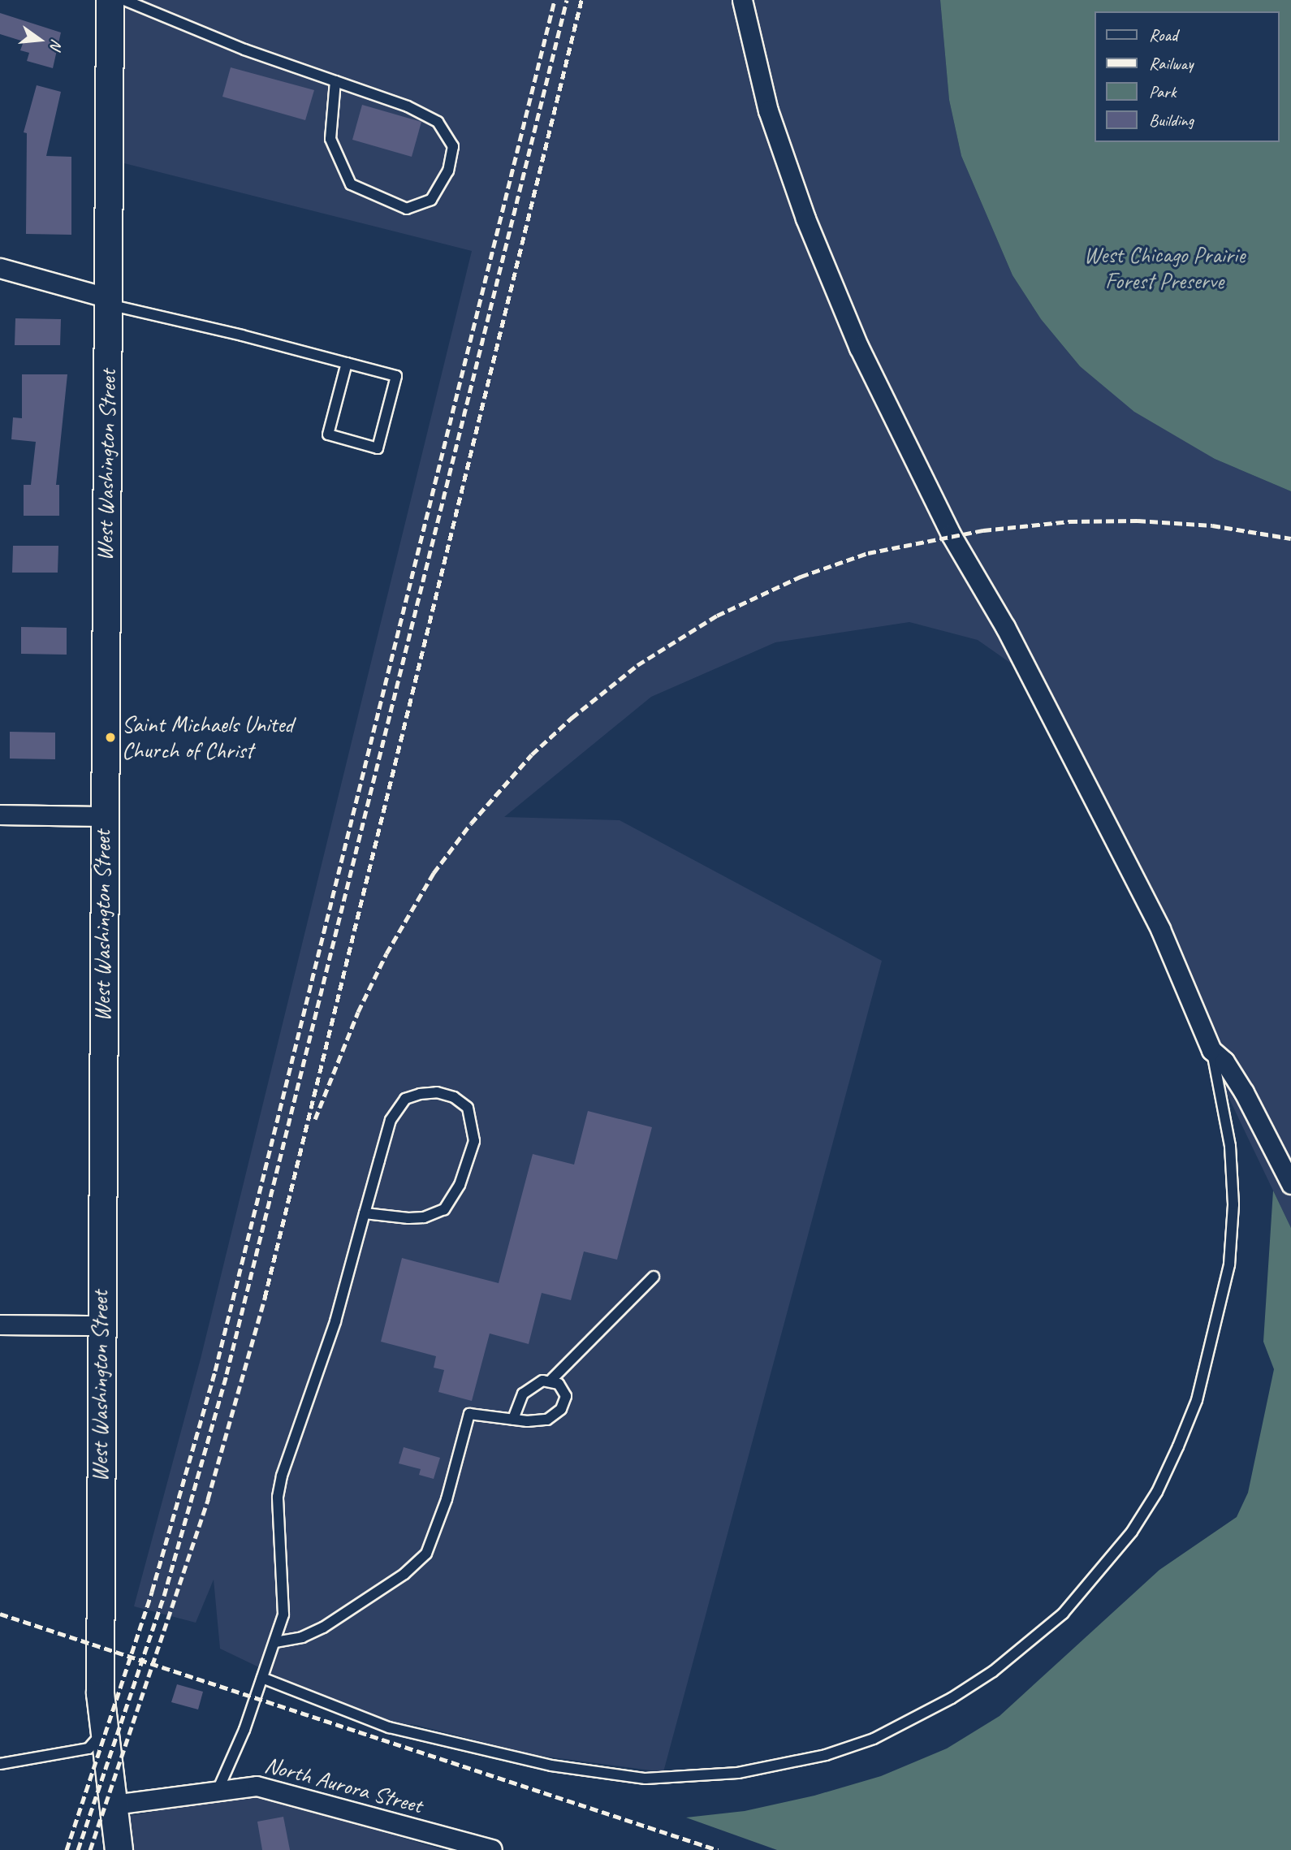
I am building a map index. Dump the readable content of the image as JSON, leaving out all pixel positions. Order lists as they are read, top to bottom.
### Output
{
  "streets": {
    "main road": ["West Washington Street"],
    "street": ["North Aurora Street"]
  },
  "crossings": [
    ["West Washington Street", "North Aurora Street"]
  ],
  "parks": ["West Chicago Prairie Forest Preserve"],
  "places": ["Saint Michaels United Church of Christ"],
  "legend": [
    "Road",
    "Railway",
    "Park",
    "Building"
  ],
  "north": "right"
}
